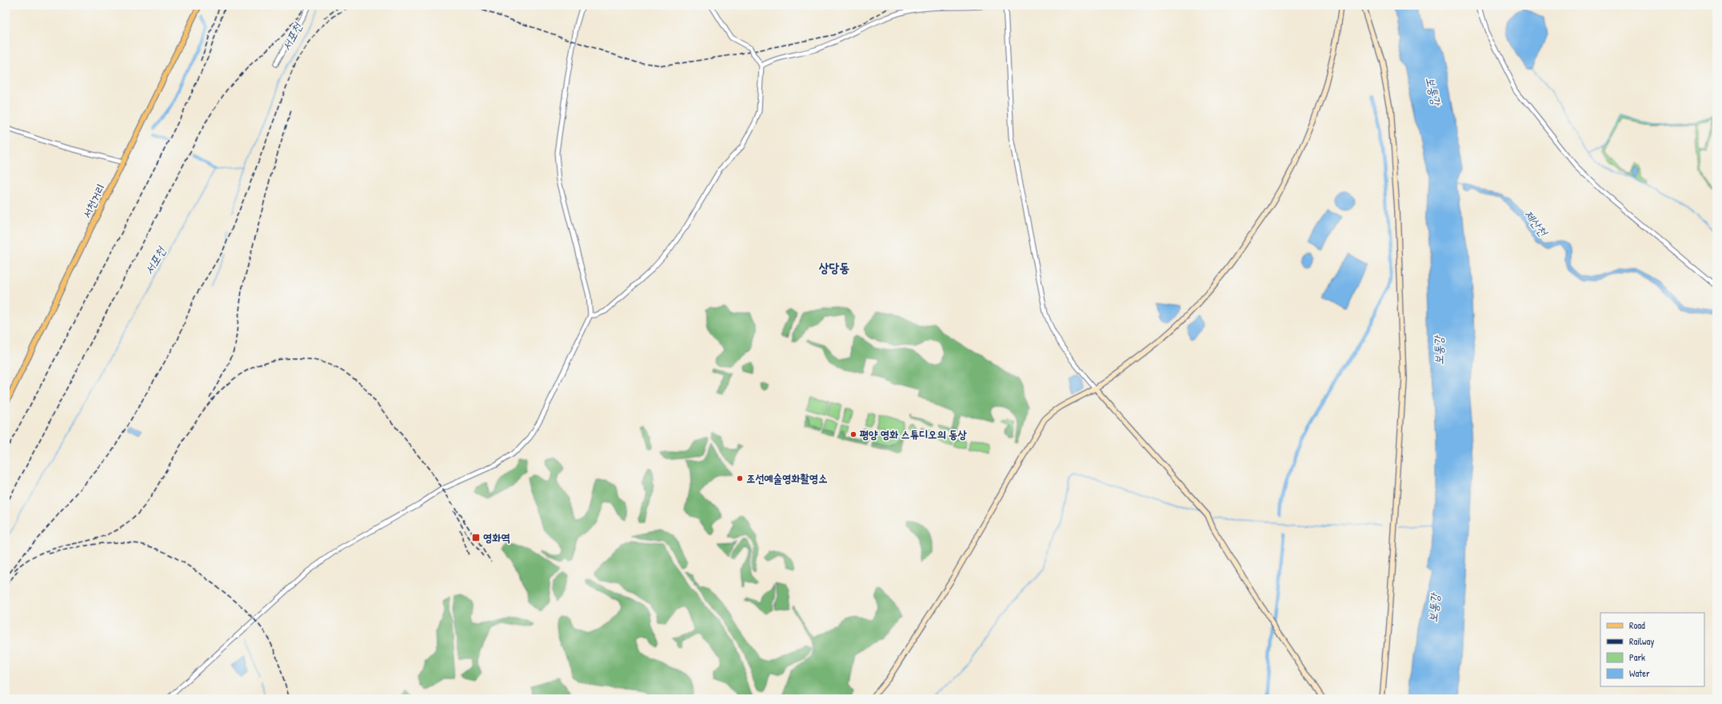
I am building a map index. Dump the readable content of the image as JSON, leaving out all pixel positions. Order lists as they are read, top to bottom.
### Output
{
  "streets": {
    "main road": ["서천거리"]
  },
  "districts": ["상당동"],
  "water": ["서포천", "보통강", "제산천"],
  "places": {
    "other": ["평양 영화 스튜디오의 동상", "조선예술영화촬영소"],
    "transit": ["영화역"]
  },
  "legend": [
    "Road",
    "Railway",
    "Park",
    "Water"
  ]
}
